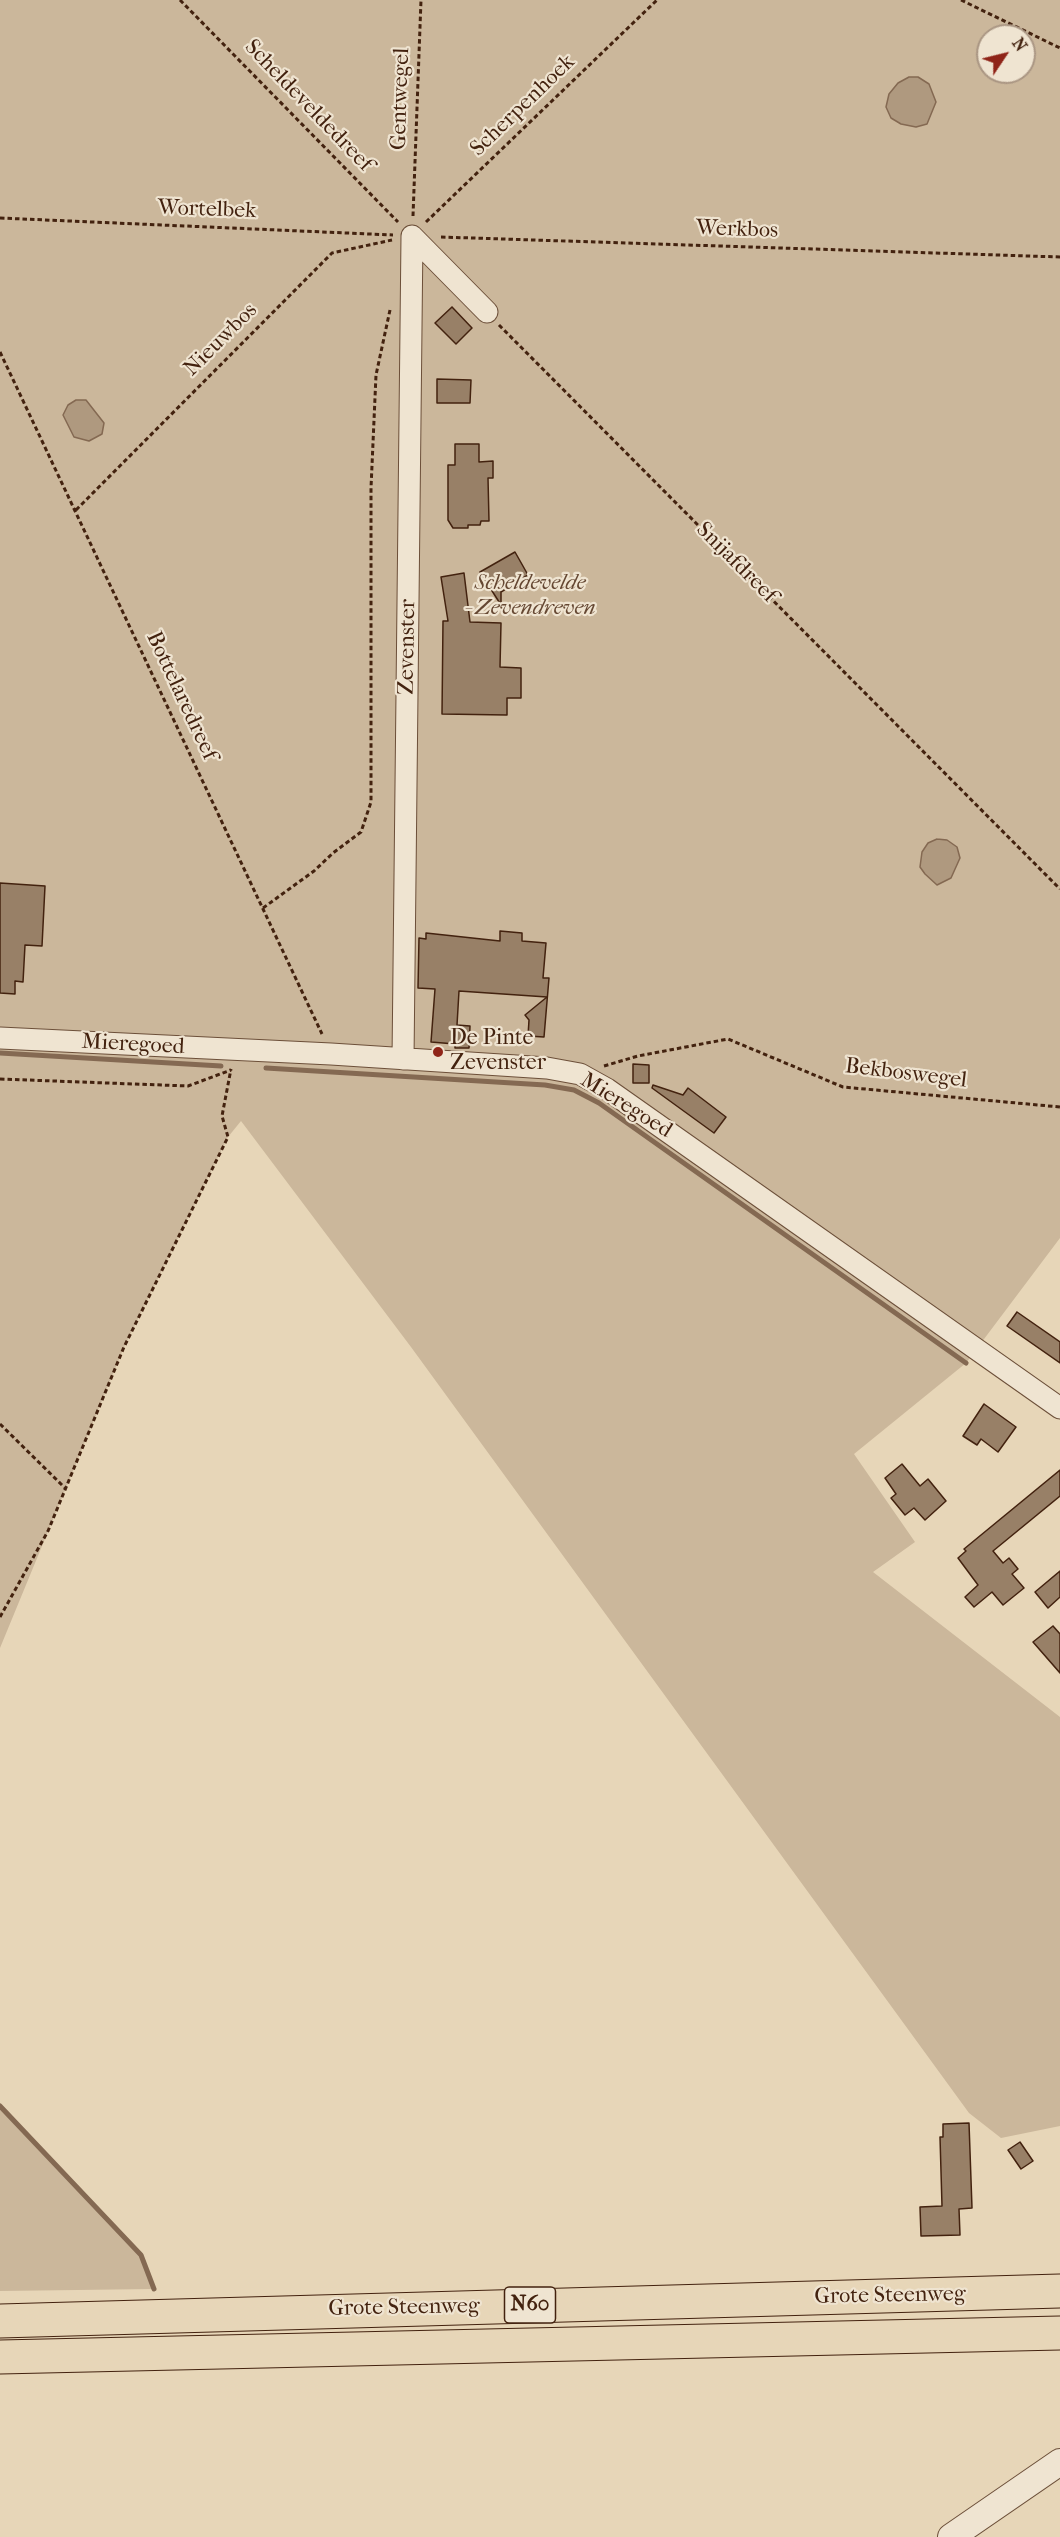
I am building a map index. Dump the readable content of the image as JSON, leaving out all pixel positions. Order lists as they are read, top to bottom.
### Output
{
  "streets": {
    "highway": ["Grote Steenweg", "N60"],
    "street": ["Zevenster", "Mieregoed"],
    "path": [
      "Gentwegel",
      "Scheldeveldedreef",
      "Scherpenhoek",
      "Wortelbek",
      "Werkbos",
      "Nieuwbos",
      "Snijafdreef",
      "Bottelaredreef",
      "Bekboswegel"
    ]
  },
  "crossings": [
    ["Gentwegel", "Scheldeveldedreef"],
    ["Gentwegel", "Scherpenhoek"],
    ["Gentwegel", "Wortelbek"],
    ["Gentwegel", "Werkbos"],
    ["Gentwegel", "Nieuwbos"],
    ["Gentwegel", "Zevenster"],
    ["Scheldeveldedreef", "Scherpenhoek"],
    ["Scheldeveldedreef", "Wortelbek"],
    ["Scheldeveldedreef", "Werkbos"],
    ["Scheldeveldedreef", "Nieuwbos"],
    ["Scheldeveldedreef", "Zevenster"],
    ["Scherpenhoek", "Wortelbek"],
    ["Scherpenhoek", "Werkbos"],
    ["Scherpenhoek", "Nieuwbos"],
    ["Scherpenhoek", "Zevenster"],
    ["Wortelbek", "Werkbos"],
    ["Wortelbek", "Nieuwbos"],
    ["Wortelbek", "Zevenster"],
    ["Werkbos", "Nieuwbos"],
    ["Werkbos", "Zevenster"],
    ["Nieuwbos", "Zevenster"],
    ["Nieuwbos", "Bottelaredreef"],
    ["Zevenster", "Mieregoed"],
    ["Bottelaredreef", "Mieregoed"],
    ["Mieregoed", "Bekboswegel"]
  ],
  "parks": ["Scheldevelde - Zevendreven"],
  "places": ["De Pinte Zevenster"],
  "north": "top right"
}
